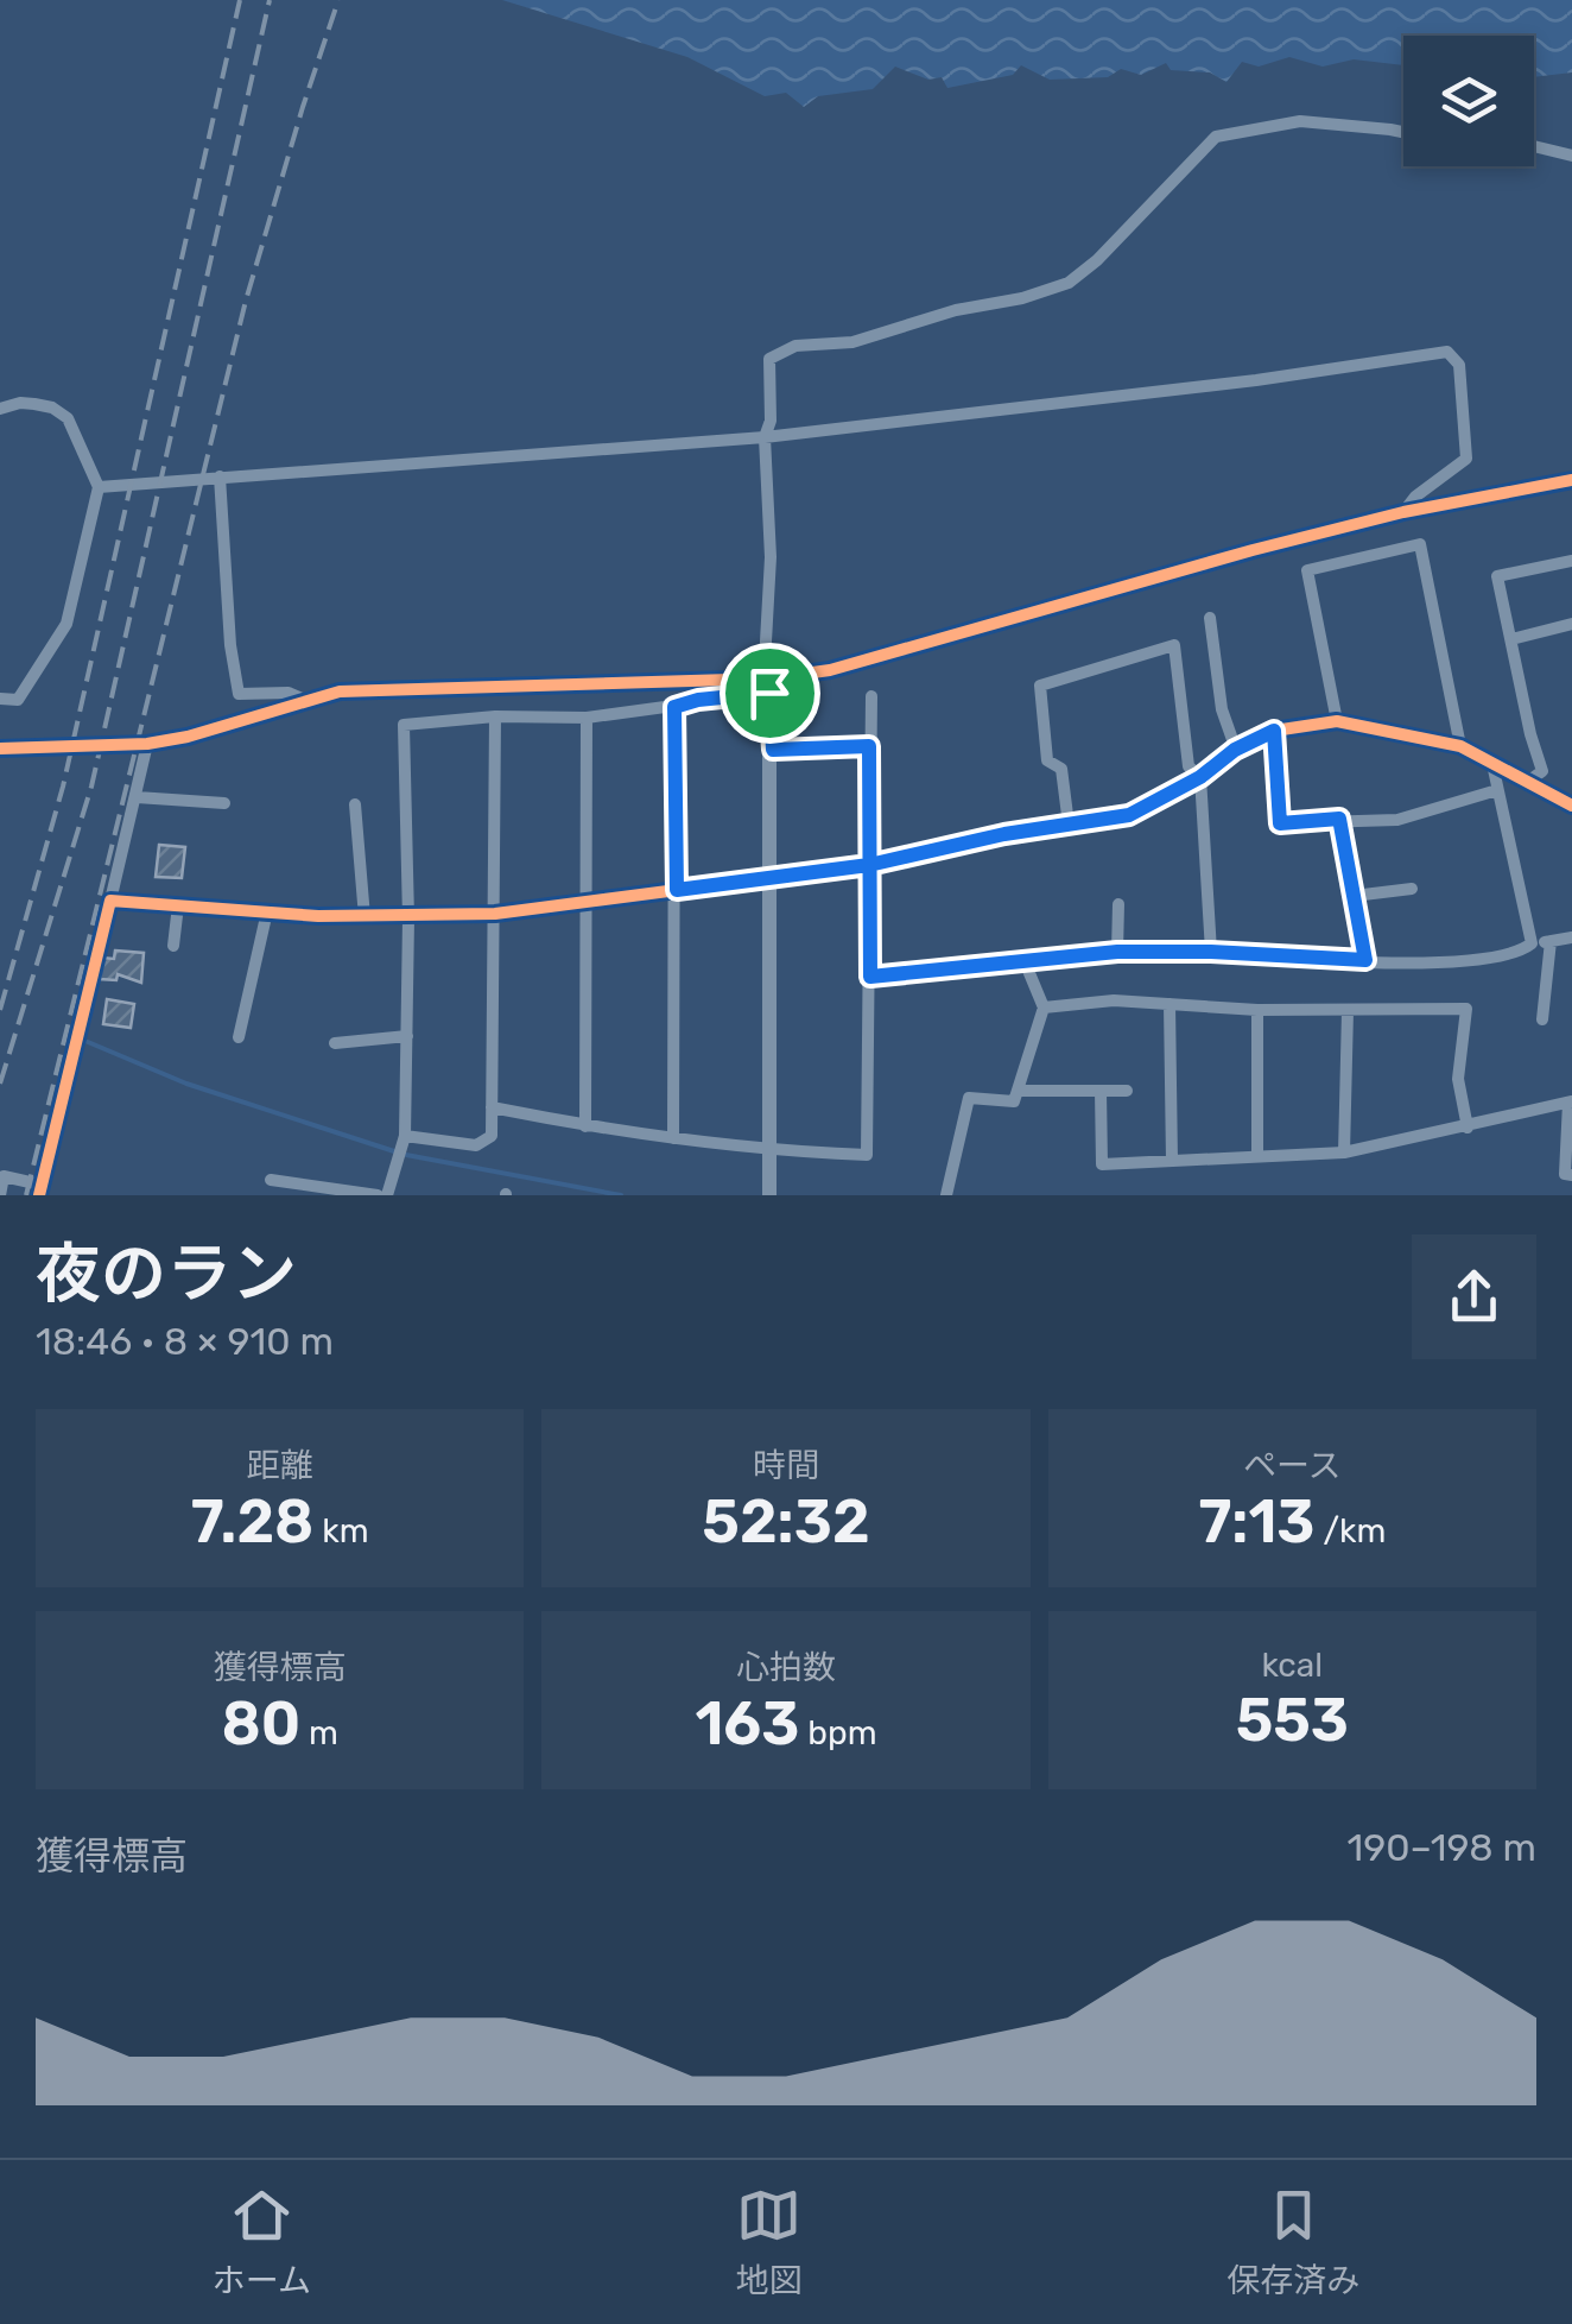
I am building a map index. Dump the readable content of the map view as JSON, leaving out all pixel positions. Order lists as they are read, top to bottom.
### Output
{
  "page": {
    "heading": ["夜のラン", "18:46 · 8 × 910 m"],
    "stats": [
      ["距離", "7.28 km"],
      ["時間", "52:32"],
      ["ペース", "7:13 /km"],
      ["獲得標高", "80 m"],
      ["心拍数", "163 bpm"],
      ["kcal", "553"]
    ],
    "chart": ["獲得標高", "190–198 m"],
    "tabs": ["ホーム", "地図", "保存済み"]
  }
}
